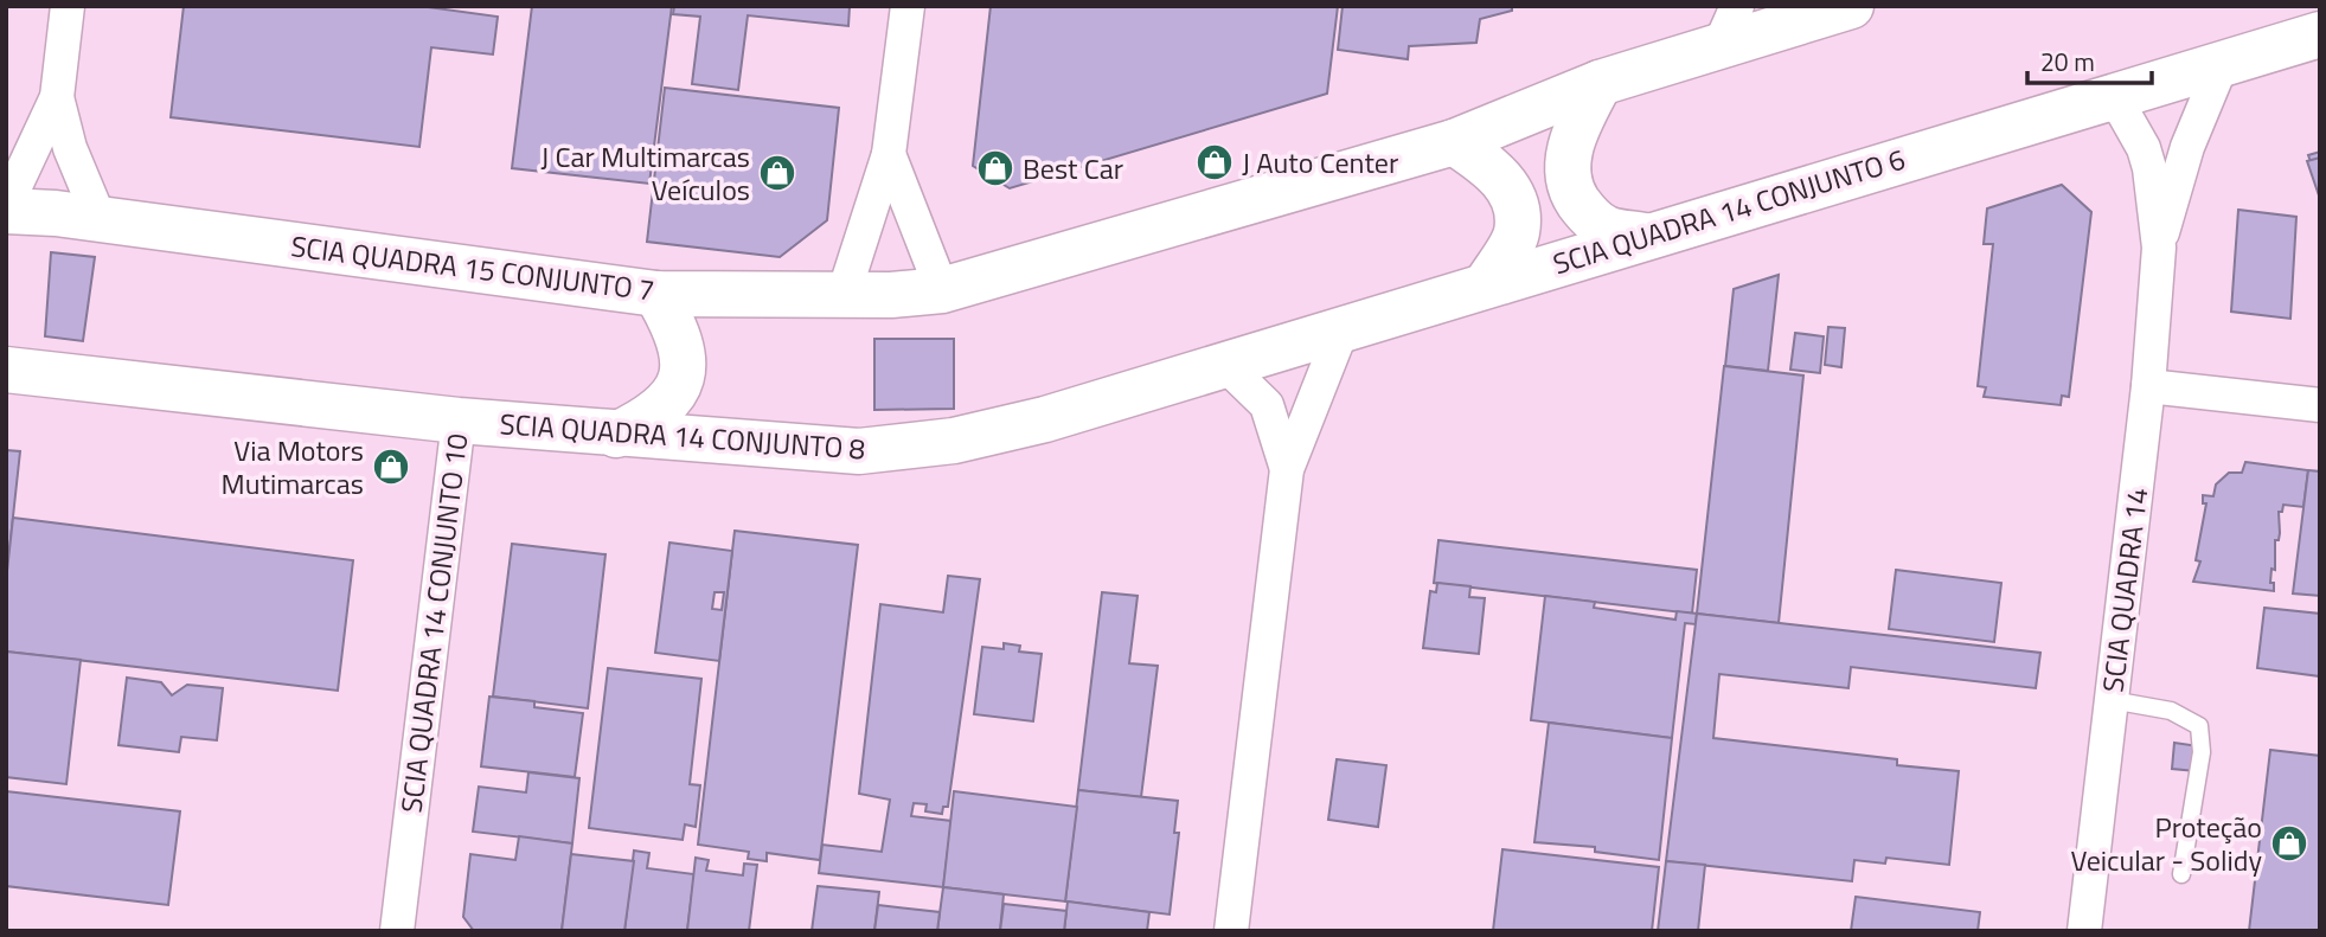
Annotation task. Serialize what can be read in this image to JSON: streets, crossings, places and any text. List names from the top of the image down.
{
  "streets": {
    "main road": [
      "SCIA QUADRA 14 CONJUNTO 6",
      "SCIA QUADRA 15 CONJUNTO 7",
      "SCIA QUADRA 14 CONJUNTO 8",
      "SCIA QUADRA 14 CONJUNTO 10"
    ],
    "street": ["SCIA QUADRA 14"]
  },
  "crossings": [
    ["SCIA QUADRA 14 CONJUNTO 6", "SCIA QUADRA 14 CONJUNTO 8"],
    ["SCIA QUADRA 14 CONJUNTO 6", "SCIA QUADRA 14"],
    ["SCIA QUADRA 14 CONJUNTO 8", "SCIA QUADRA 14 CONJUNTO 10"]
  ],
  "places": {
    "shop": [
      "J Auto Center",
      "Best Car",
      "J Car Multimarcas Veículos",
      "Via Motors Mutimarcas",
      "Proteção Veicular - Solidy"
    ]
  },
  "scale_bar": "20 m"
}
